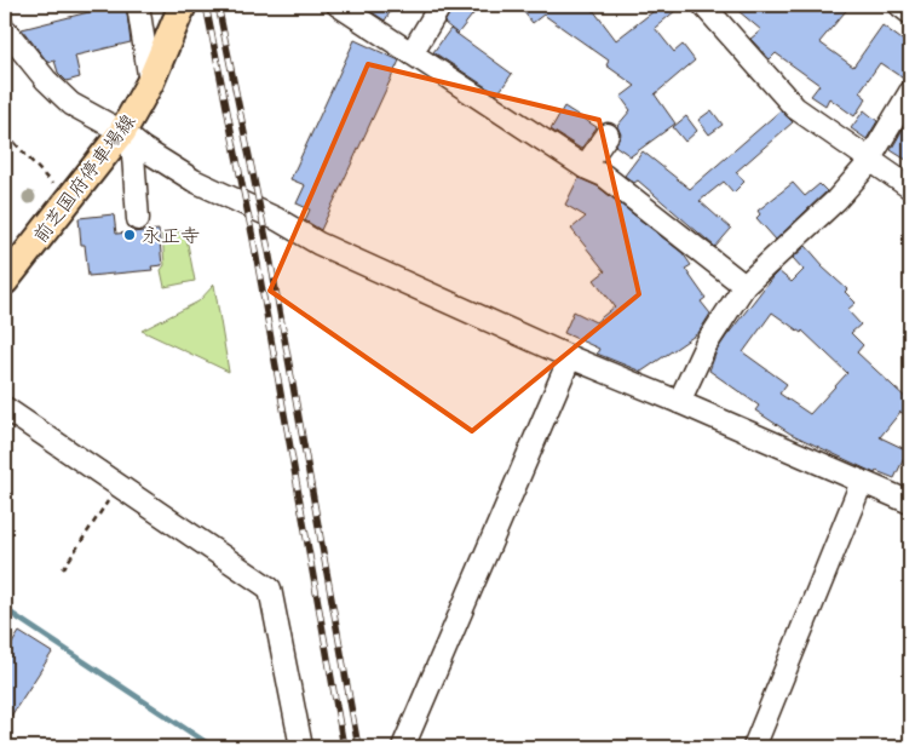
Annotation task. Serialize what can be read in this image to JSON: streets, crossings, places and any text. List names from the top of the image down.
{
  "streets": {
    "main road": ["前芝国府停車場線"]
  },
  "places": ["永正寺"]
}
